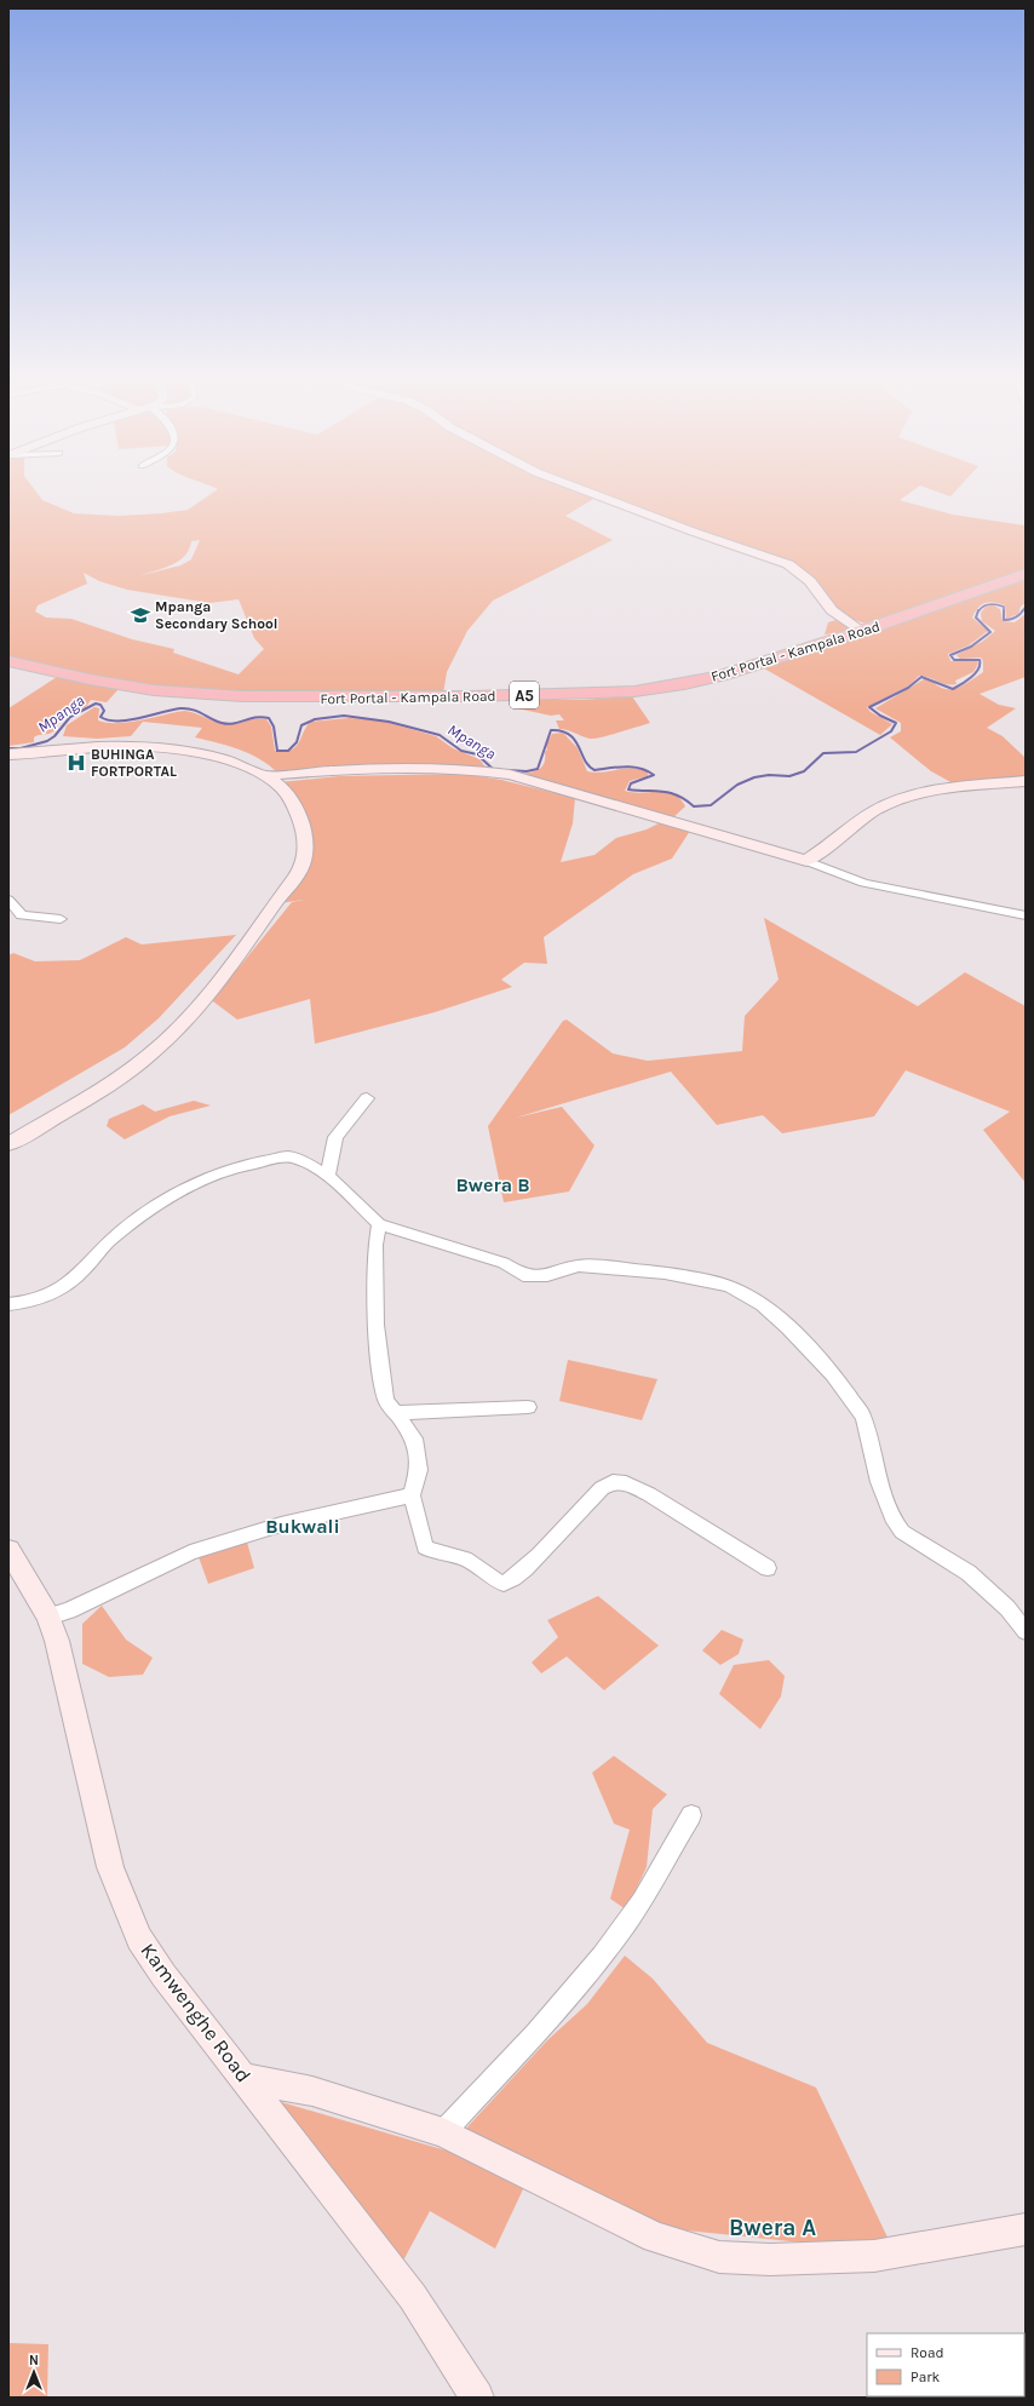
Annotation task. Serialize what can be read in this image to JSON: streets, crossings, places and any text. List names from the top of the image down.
{
  "streets": {
    "highway": ["Fort Portal - Kampala Road", "A5"],
    "main road": ["Kamwenghe Road"]
  },
  "districts": ["Bwera B", "Bukwali", "Bwera A"],
  "water": ["Mpanga"],
  "places": {
    "school or university": ["Mpanga Secondary School"],
    "hospital": ["BUHINGA FORTPORTAL"]
  },
  "legend": ["Road", "Park"],
  "north": "top"
}
